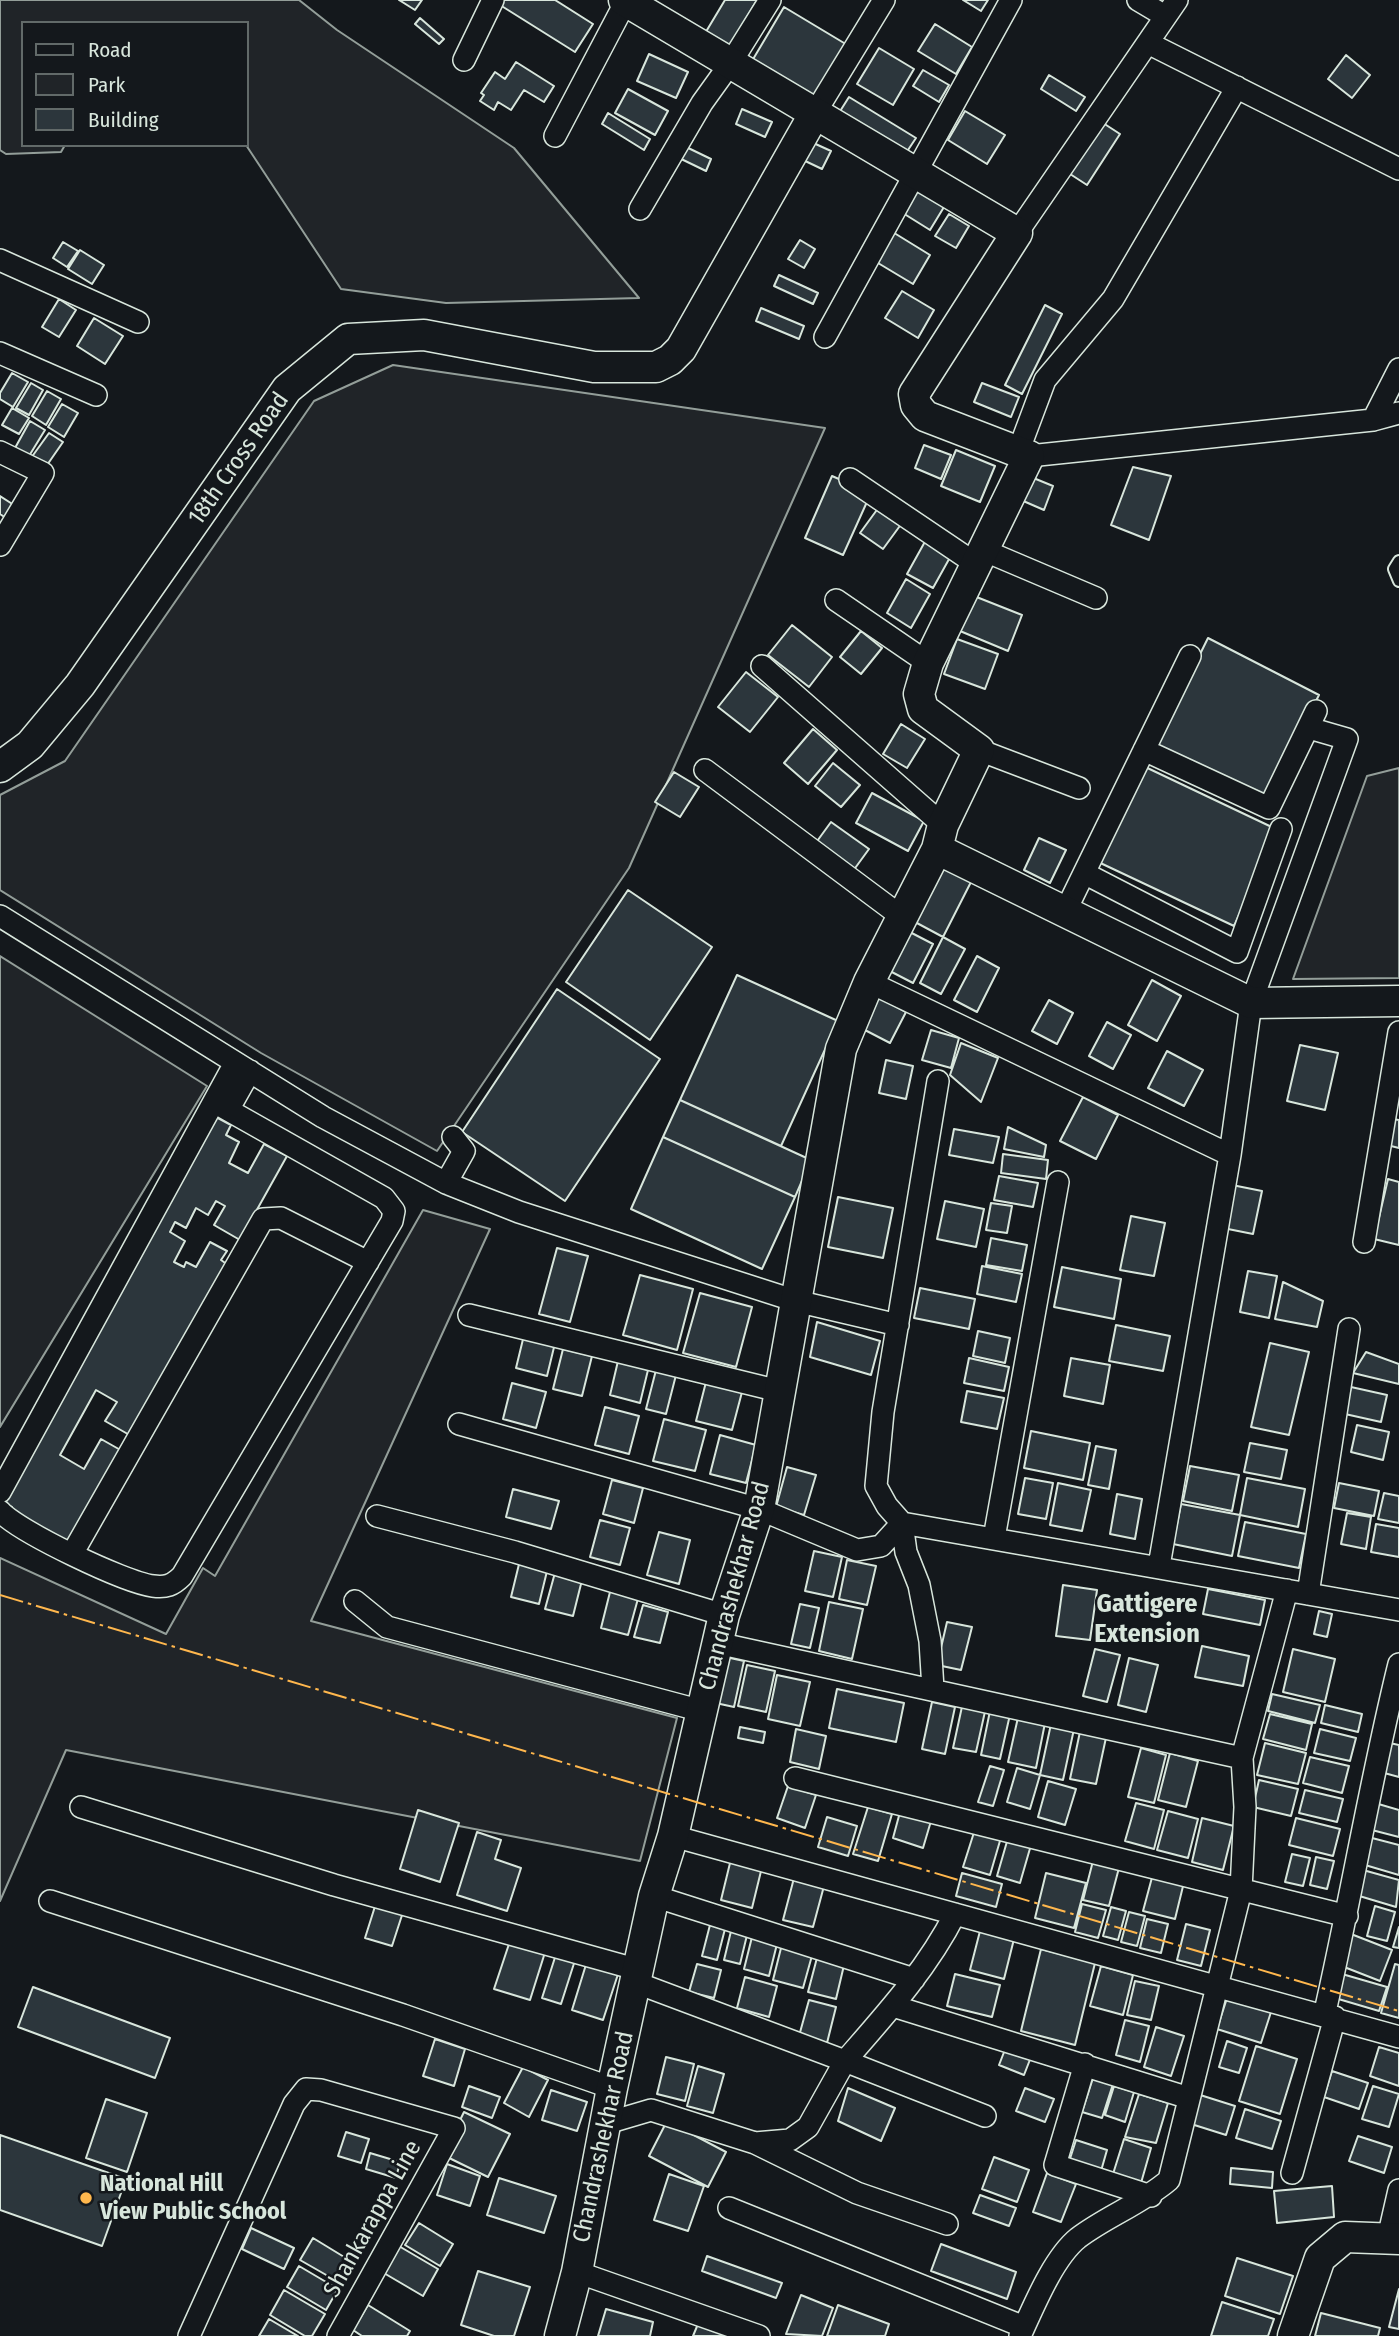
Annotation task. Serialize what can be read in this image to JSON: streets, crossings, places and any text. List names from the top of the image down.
{
  "streets": {
    "street": ["18th Cross Road", "Chandrashekhar Road", "Shankarappa Line"]
  },
  "districts": ["Gattigere Extension"],
  "places": ["National Hill View Public School"],
  "legend": ["Road", "Park", "Building"]
}
